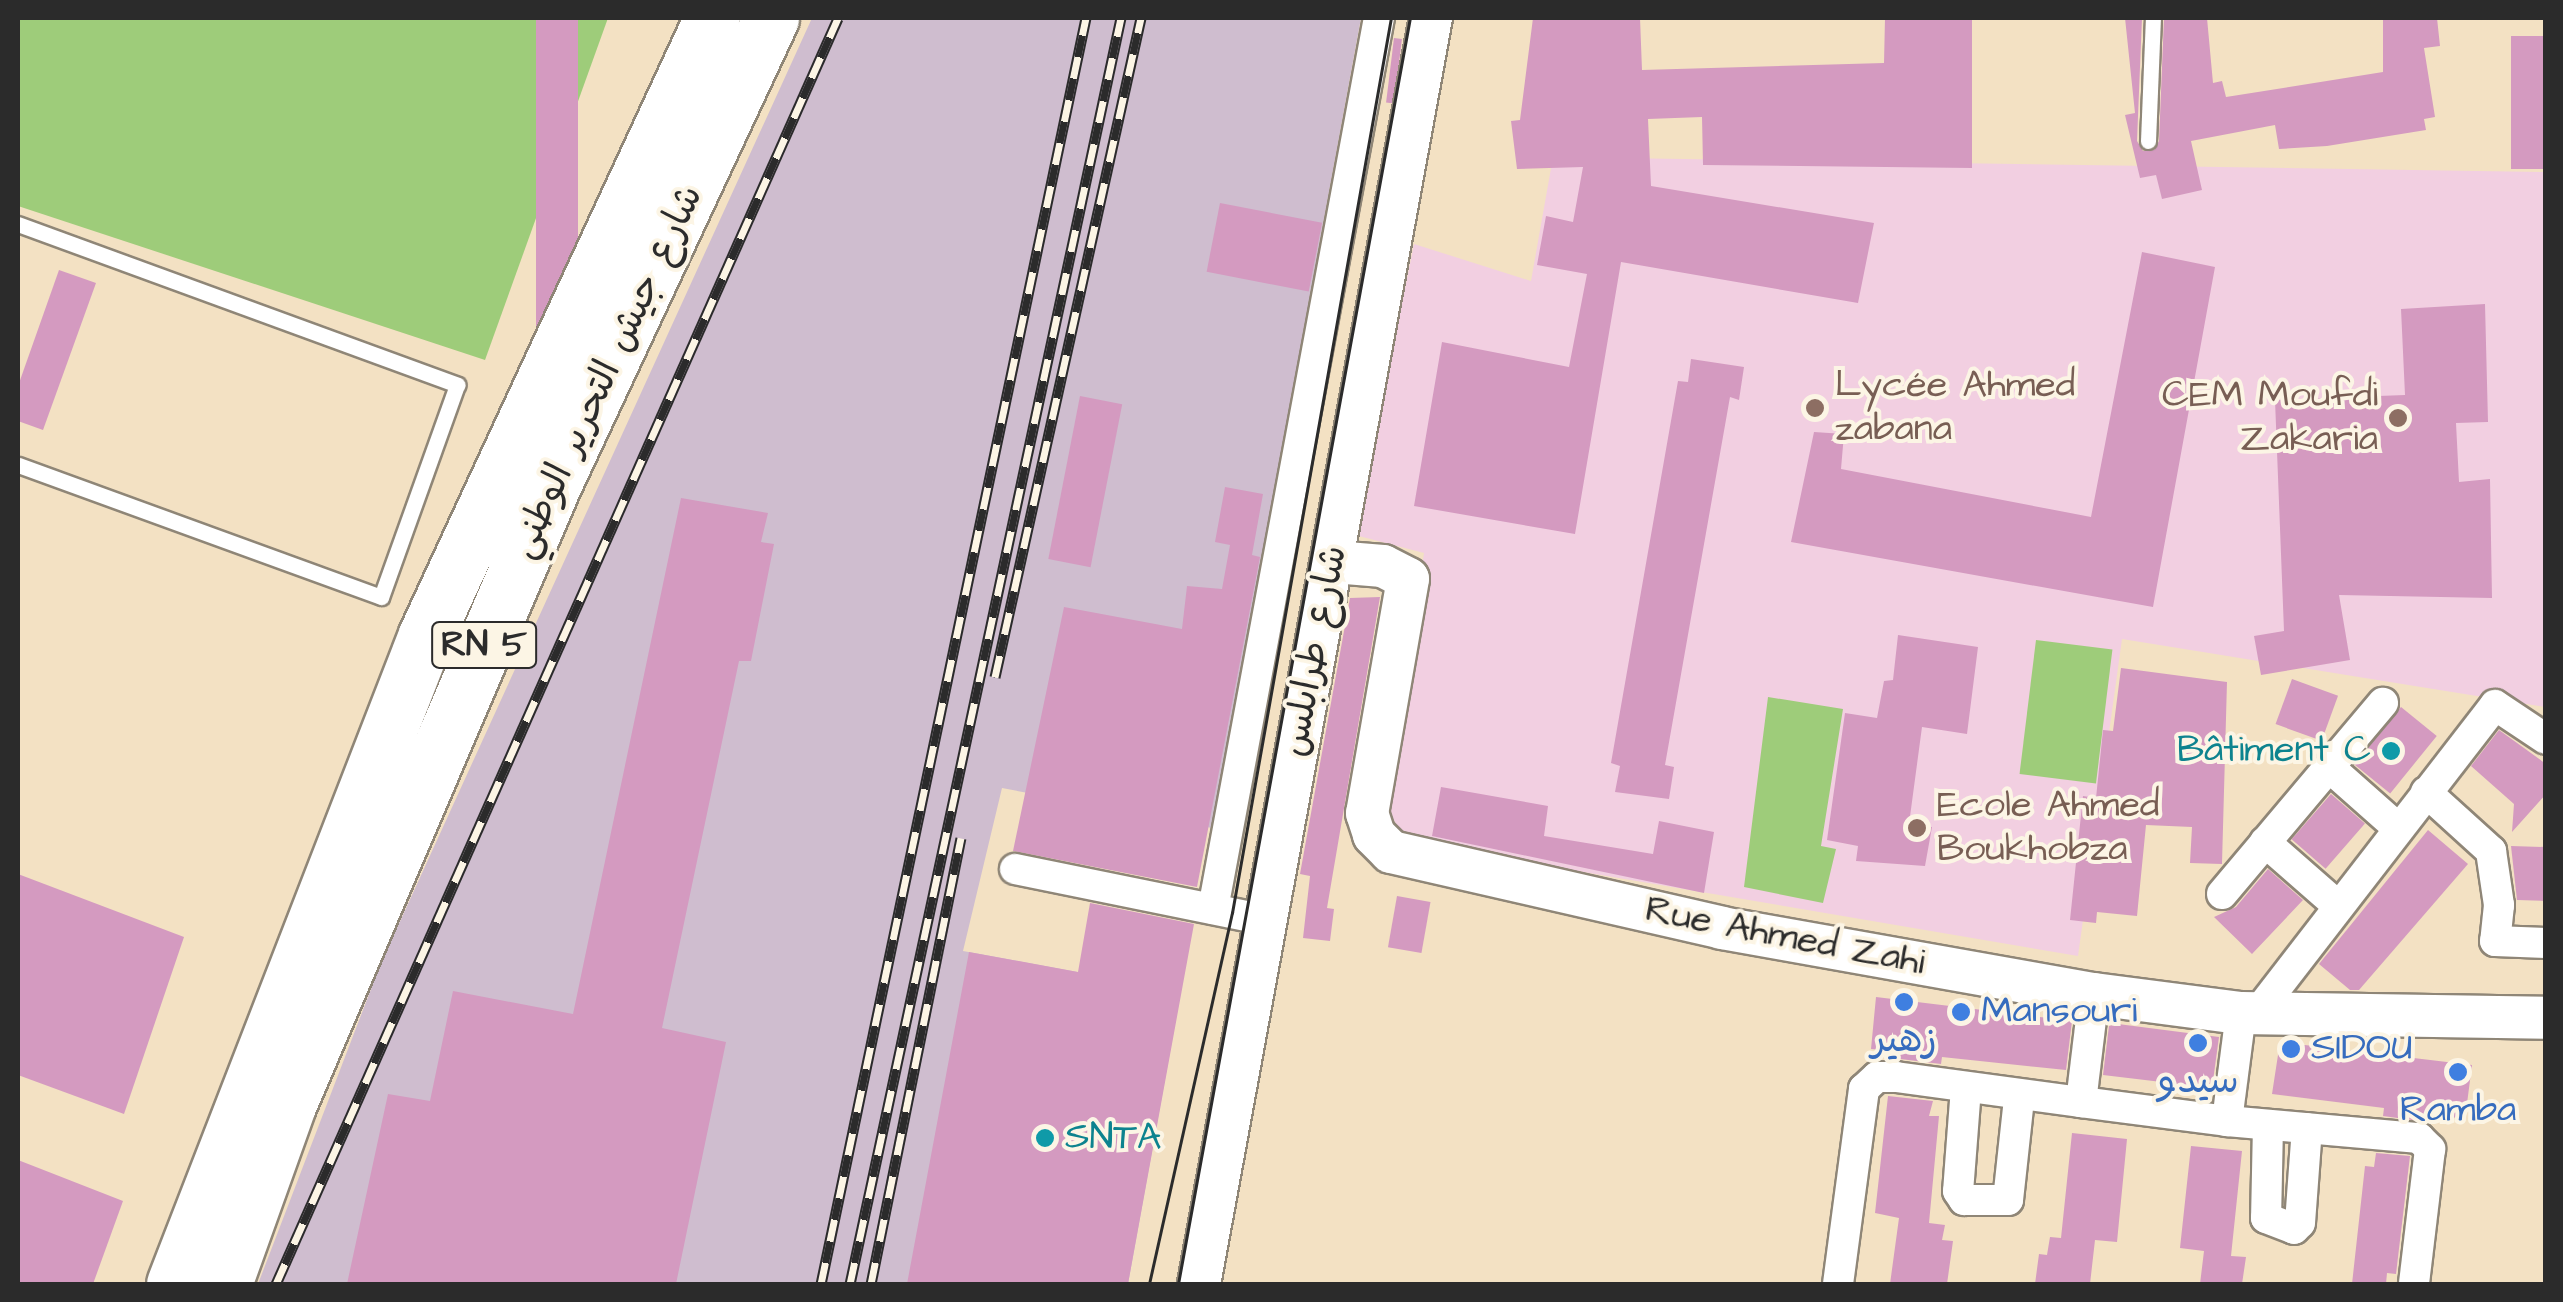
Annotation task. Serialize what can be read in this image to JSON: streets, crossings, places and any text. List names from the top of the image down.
{
  "streets": {
    "highway": ["شارع جيش التحرير الوطني", "RN 5"],
    "street": ["شارع طرابلس", "Rue Ahmed Zahi"]
  },
  "crossings": [
    ["شارع طرابلس", "Rue Ahmed Zahi"]
  ],
  "places": [
    "Lycée Ahmed zabana",
    "CEM Moufdi Zakaria",
    "Bâtiment C",
    "Ecole Ahmed Boukhobza",
    "زهير",
    "Mansouri",
    "سيدو",
    "SIDOU",
    "Ramba",
    "SNTA"
  ]
}
